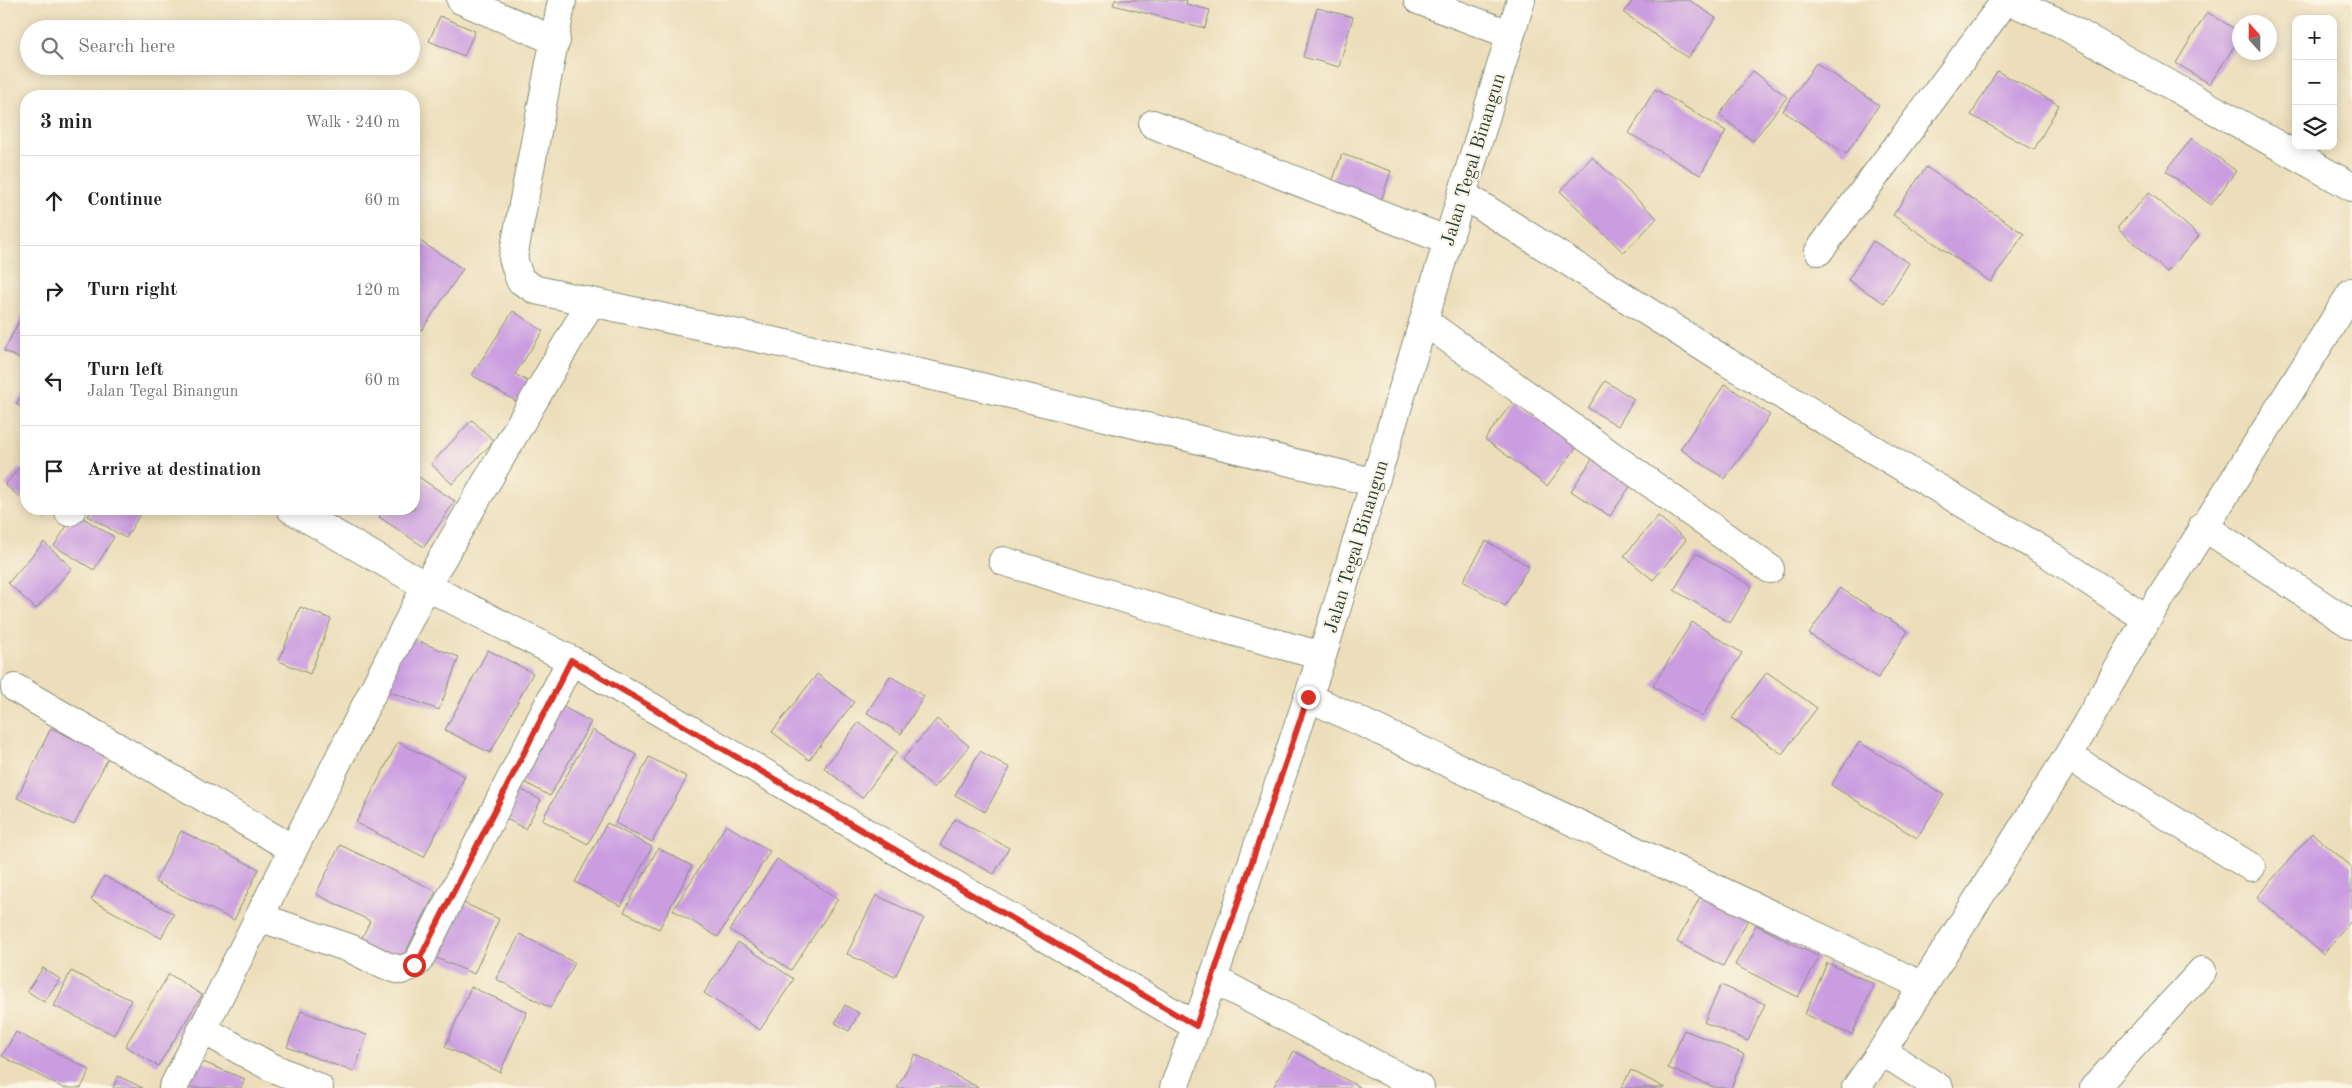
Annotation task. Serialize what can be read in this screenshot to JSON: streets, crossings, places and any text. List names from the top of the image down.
{
  "streets": {
    "street": ["Jalan Tegal Binangun"]
  },
  "north": "top",
  "page": {
    "map_buttons": ["+", "−"],
    "search": "Search here",
    "heading": ["3 min", "Walk · 240 m"],
    "list": [
      ["Continue", "60 m"],
      ["Turn right", "120 m"],
      ["Turn left", "Jalan Tegal Binangun", "60 m"],
      "Arrive at destination"
    ]
  }
}
